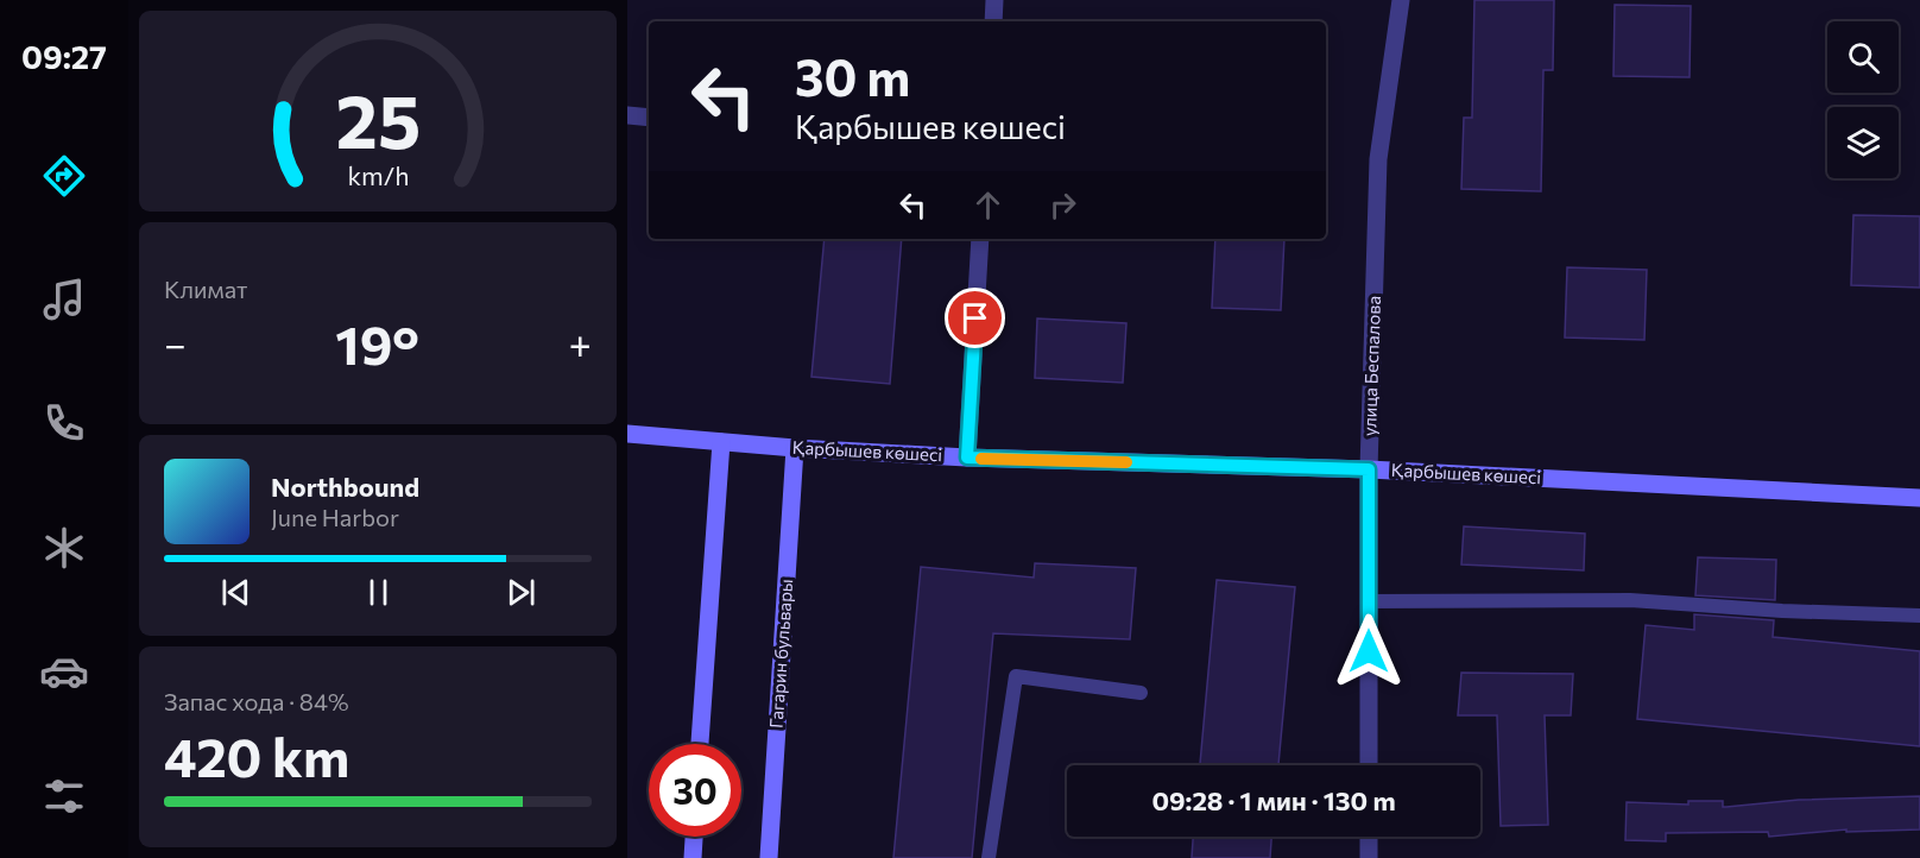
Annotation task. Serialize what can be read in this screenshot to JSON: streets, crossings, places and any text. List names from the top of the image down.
{
  "streets": {
    "main road": ["Қарбышев көшесі", "Гагарин бульвары"],
    "street": ["улица Беспалова"]
  },
  "crossings": [
    ["улица Беспалова", "Қарбышев көшесі"],
    ["Қарбышев көшесі", "Гагарин бульвары"]
  ],
  "page": {
    "tabs": "09:27",
    "turn": ["30 m", "Қарбышев көшесі"],
    "tile": [
      "Климат",
      ["Запас хода · 84%", "420 km"]
    ],
    "heat": ["−", "19°", "+"],
    "song": ["Northbound", "June Harbor"],
    "limit": "30",
    "trip": "09:28 · 1 мин · 130 m",
    "gauge": ["25", "km/h"]
  }
}
